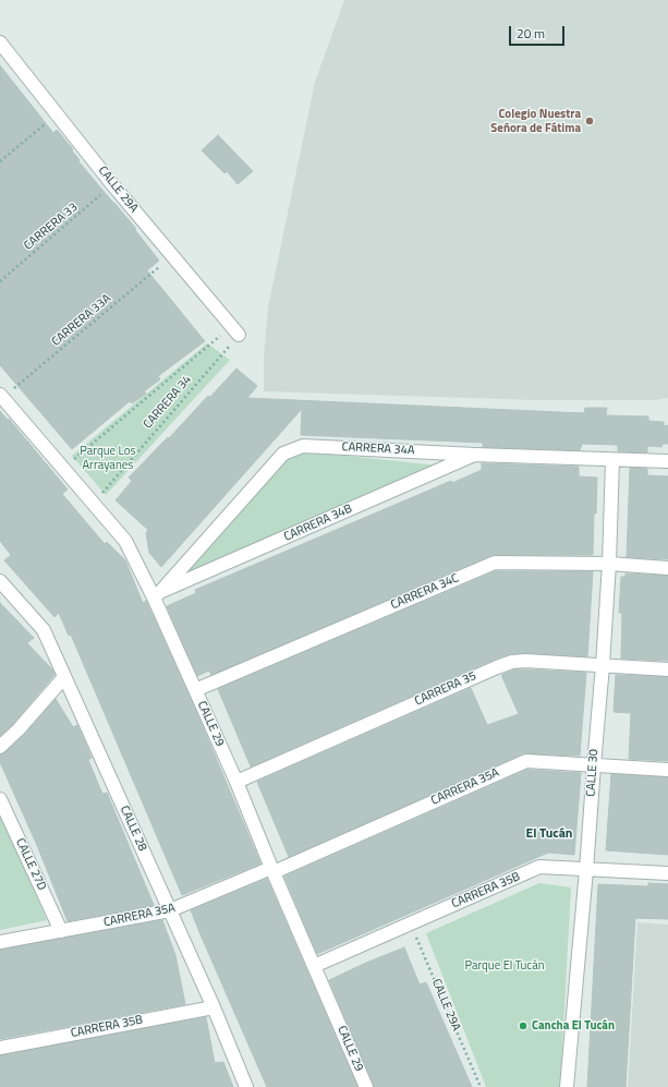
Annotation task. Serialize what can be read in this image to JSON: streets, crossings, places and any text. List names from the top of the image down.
{
  "streets": {
    "street": [
      "CALLE 29A",
      "CARRERA 34A",
      "CARRERA 34B",
      "CARRERA 34C",
      "CARRERA 35",
      "CALLE 29",
      "CALLE 30",
      "CARRERA 35A",
      "CALLE 28",
      "CALLE 27D",
      "CARRERA 35B"
    ],
    "path": ["CARRERA 33", "CARRERA 33A", "CARRERA 34"]
  },
  "crossings": [
    ["CALLE 29A", "CARRERA 33"],
    ["CALLE 29A", "CARRERA 33A"],
    ["CALLE 29A", "CARRERA 34"],
    ["CALLE 29A", "CARRERA 35B"],
    ["CARRERA 33A", "CALLE 29"],
    ["CARRERA 34", "CALLE 29"],
    ["CARRERA 34A", "CARRERA 34B"],
    ["CARRERA 34A", "CALLE 29"],
    ["CARRERA 34A", "CALLE 30"],
    ["CARRERA 34B", "CALLE 29"],
    ["CARRERA 34C", "CALLE 29"],
    ["CARRERA 34C", "CALLE 30"],
    ["CARRERA 35", "CALLE 29"],
    ["CARRERA 35", "CALLE 30"],
    ["CALLE 29", "CARRERA 35A"],
    ["CALLE 29", "CARRERA 35B"],
    ["CALLE 30", "CARRERA 35A"],
    ["CALLE 30", "CARRERA 35B"],
    ["CARRERA 35A", "CALLE 28"],
    ["CARRERA 35A", "CALLE 27D"],
    ["CALLE 28", "CARRERA 35B"]
  ],
  "districts": ["El Tucán"],
  "parks": ["Parque Los Arrayanes", "Parque El Tucán"],
  "places": ["Colegio Nuestra Señora de Fátima", "Cancha El Tucán"],
  "scale_bar": "20 m"
}
